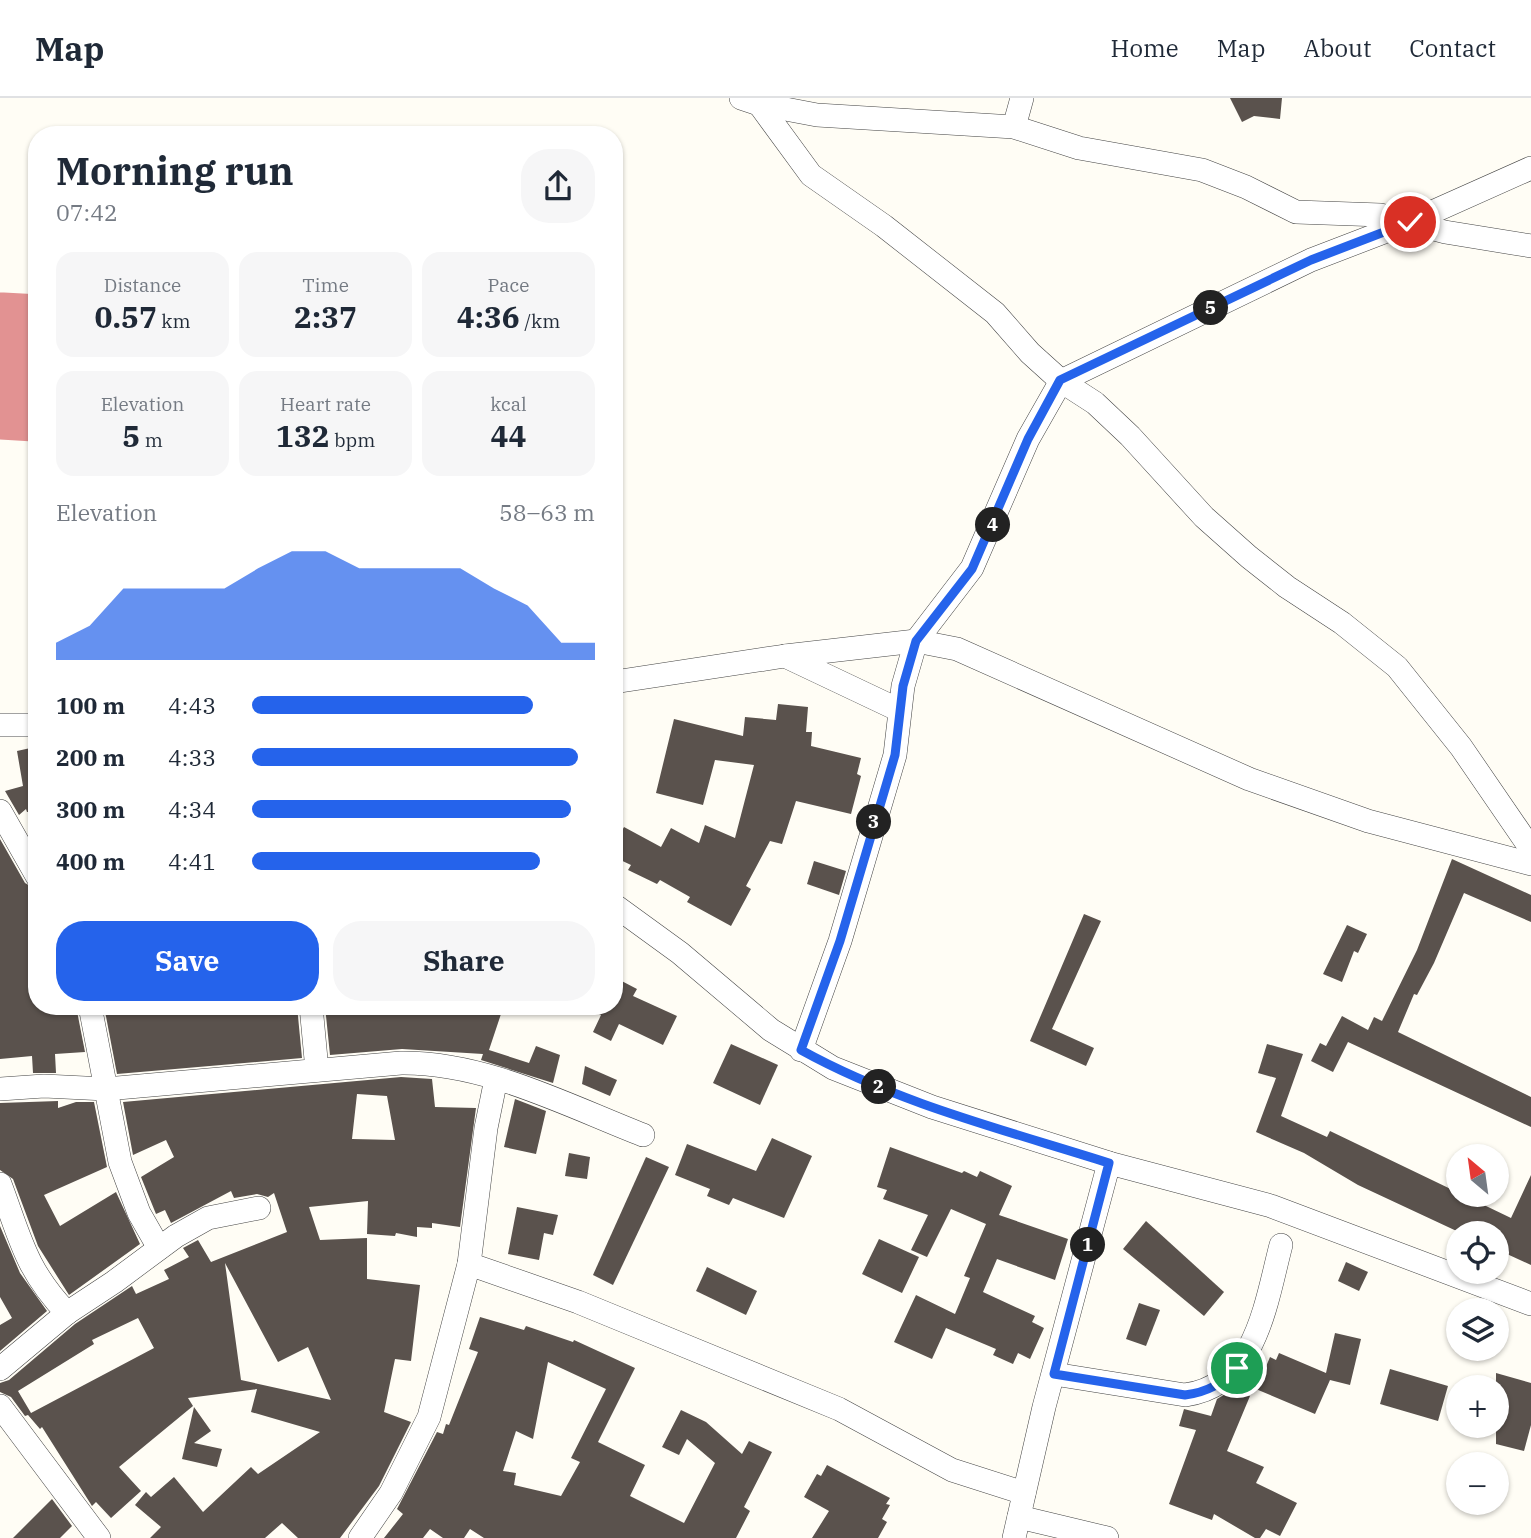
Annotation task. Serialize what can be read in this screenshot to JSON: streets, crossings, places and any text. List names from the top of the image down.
{
  "north": "top left",
  "page": {
    "header": "Map",
    "nav": [
      "Home",
      "Map",
      "About",
      "Contact"
    ],
    "heading": ["Morning run", "07:42"],
    "stats": [
      ["Distance", "0.57 km"],
      ["Time", "2:37"],
      ["Pace", "4:36 /km"],
      ["Elevation", "5 m"],
      ["Heart rate", "132 bpm"],
      ["kcal", "44"]
    ],
    "pins": [
      "5",
      "4",
      "3",
      "2",
      "1"
    ],
    "chart": ["Elevation", "58–63 m"],
    "list": [
      {
        "name": "100 m",
        "note": "4:43"
      },
      {
        "name": "200 m",
        "note": "4:33"
      },
      {
        "name": "300 m",
        "note": "4:34"
      },
      {
        "name": "400 m",
        "note": "4:41"
      }
    ],
    "buttons": ["Save", "Share"],
    "map_buttons": ["+", "−"]
  }
}
